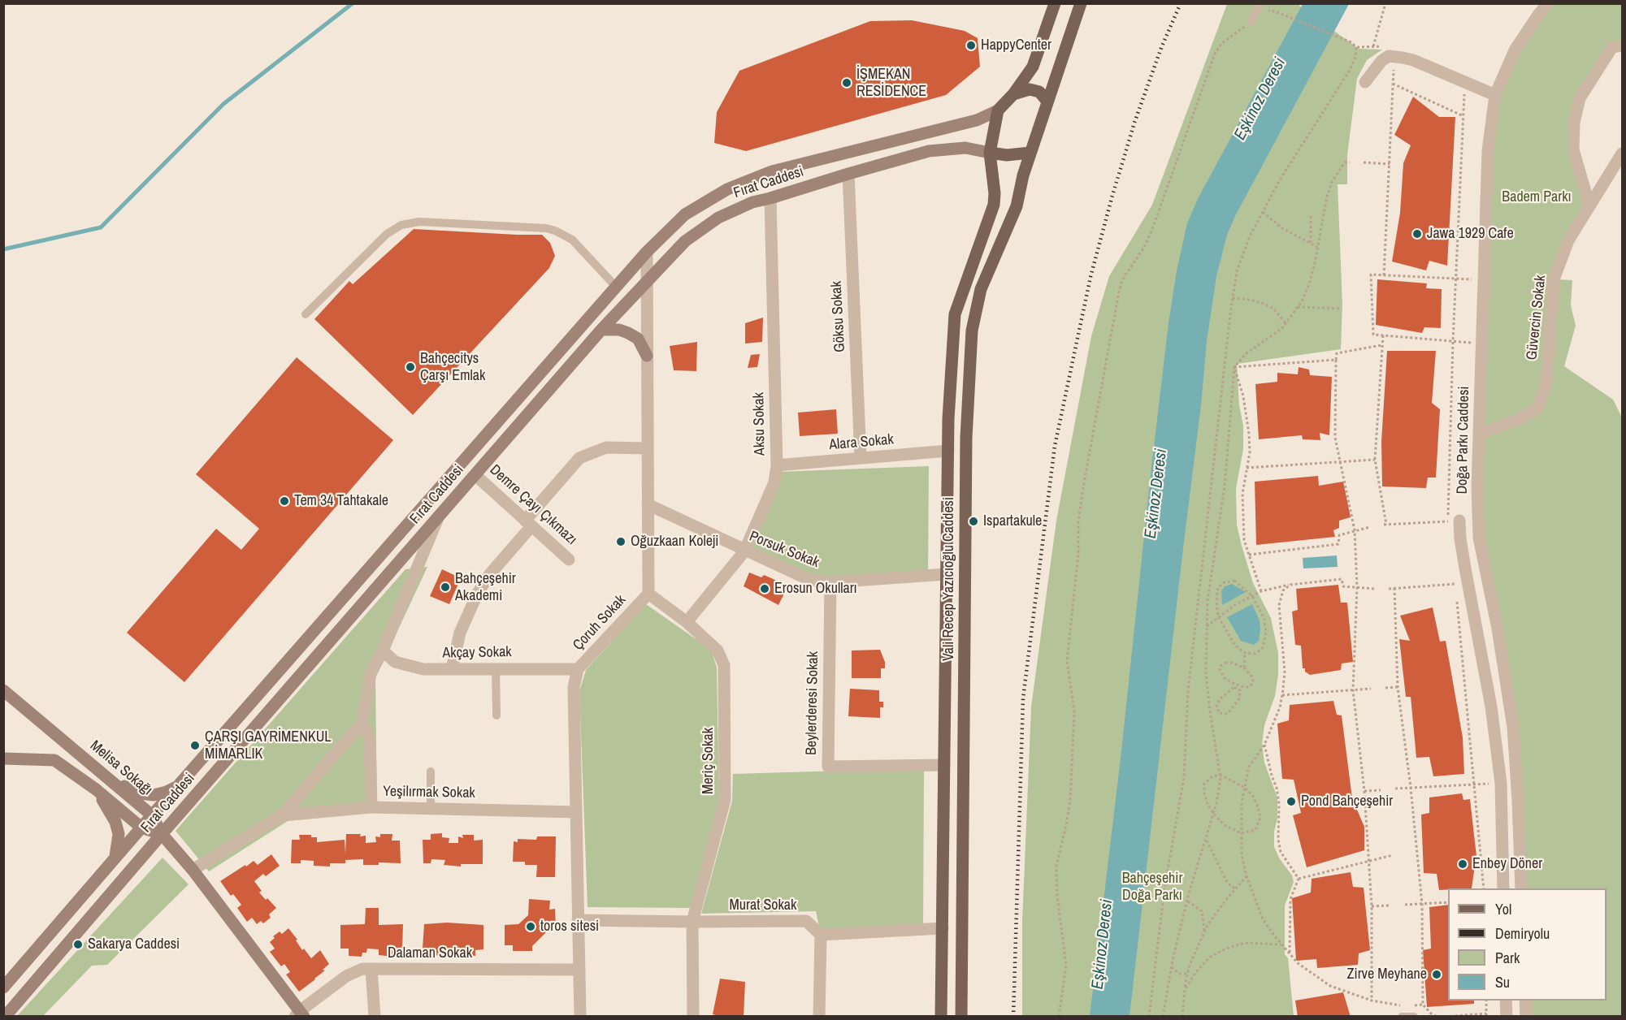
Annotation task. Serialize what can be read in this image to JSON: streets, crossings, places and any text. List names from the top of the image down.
{
  "streets": {
    "main road": ["Fırat Caddesi", "Vali Recep Yazıcıoğlu Caddesi", "Melisa Sokağı"],
    "street": [
      "Göksu Sokak",
      "Güvercin Sokak",
      "Aksu Sokak",
      "Doğa Parkı Caddesi",
      "Alara Sokak",
      "Demre Çayı Çıkmazı",
      "Porsuk Sokak",
      "Çoruh Sokak",
      "Akçay Sokak",
      "Beylerderesi Sokak",
      "Meriç Sokak",
      "Yeşilırmak Sokak",
      "Murat Sokak",
      "Dalaman Sokak"
    ]
  },
  "crossings": [
    ["Fırat Caddesi", "Göksu Sokak"],
    ["Fırat Caddesi", "Aksu Sokak"],
    ["Fırat Caddesi", "Demre Çayı Çıkmazı"],
    ["Fırat Caddesi", "Vali Recep Yazıcıoğlu Caddesi"],
    ["Fırat Caddesi", "Çoruh Sokak"],
    ["Fırat Caddesi", "Melisa Sokağı"],
    ["Göksu Sokak", "Alara Sokak"],
    ["Güvercin Sokak", "Doğa Parkı Caddesi"],
    ["Aksu Sokak", "Alara Sokak"],
    ["Aksu Sokak", "Porsuk Sokak"],
    ["Aksu Sokak", "Meriç Sokak"],
    ["Alara Sokak", "Vali Recep Yazıcıoğlu Caddesi"],
    ["Porsuk Sokak", "Vali Recep Yazıcıoğlu Caddesi"],
    ["Porsuk Sokak", "Çoruh Sokak"],
    ["Porsuk Sokak", "Beylerderesi Sokak"],
    ["Vali Recep Yazıcıoğlu Caddesi", "Beylerderesi Sokak"],
    ["Çoruh Sokak", "Akçay Sokak"],
    ["Çoruh Sokak", "Meriç Sokak"],
    ["Çoruh Sokak", "Yeşilırmak Sokak"],
    ["Çoruh Sokak", "Murat Sokak"],
    ["Çoruh Sokak", "Dalaman Sokak"],
    ["Meriç Sokak", "Murat Sokak"]
  ],
  "water": ["Eşkinoz Deresi"],
  "parks": ["Badem Parkı", "Bahçeşehir Doğa Parkı"],
  "places": [
    "HappyCenter",
    "İŞMEKAN RESİDENCE",
    "Jawa 1929 Cafe",
    "Bahçecitys Çarşı Emlak",
    "Tem 34 Tahtakale",
    "Ispartakule",
    "Oğuzkaan Koleji",
    "Bahçeşehir Akademi",
    "Erosun Okulları",
    "ÇARŞI GAYRİMENKUL MİMARLIK",
    "Pond Bahçeşehir",
    "Enbey Döner",
    "toros sitesi",
    "Sakarya Caddesi",
    "Zirve Meyhane"
  ],
  "legend": [
    "Yol",
    "Demiryolu",
    "Park",
    "Su"
  ]
}
